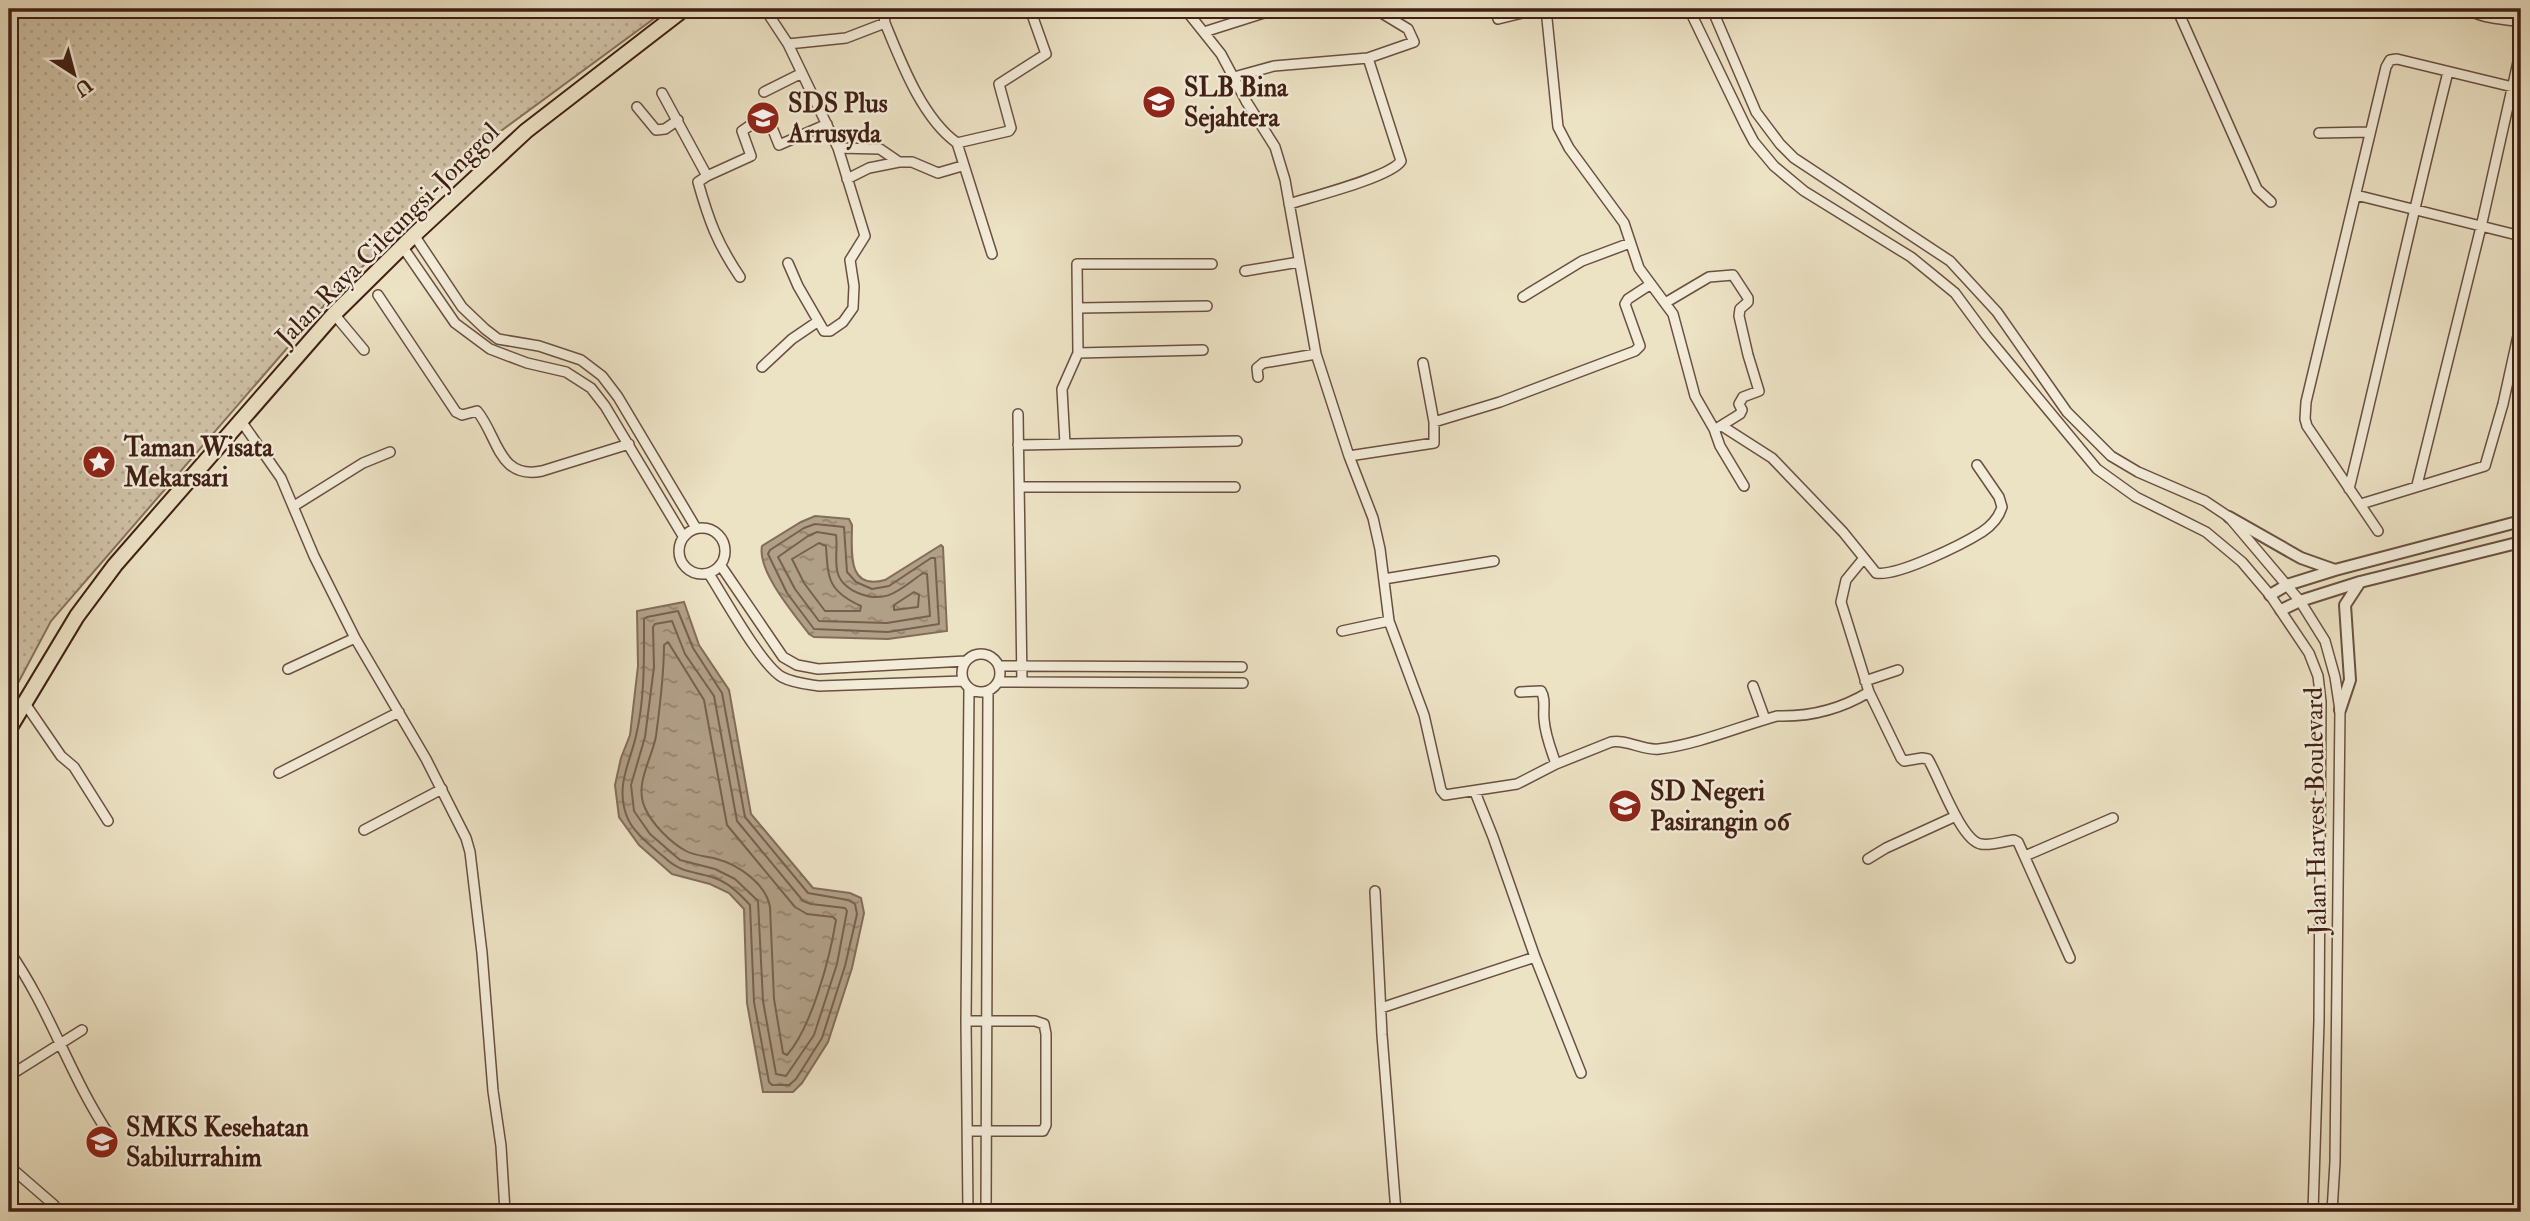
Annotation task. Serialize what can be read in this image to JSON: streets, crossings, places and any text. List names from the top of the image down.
{
  "streets": {
    "main road": ["Jalan Raya Cileungsi-Jonggol"],
    "street": ["Jalan Harvest Boulevard"]
  },
  "places": {
    "school or university": [
      "SLB Bina Sejahtera",
      "SDS Plus Arrusyda",
      "SD Negeri Pasirangin 06",
      "SMKS Kesehatan Sabilurrahim"
    ],
    "place": ["Taman Wisata Mekarsari"]
  },
  "north": "bottom right"
}
